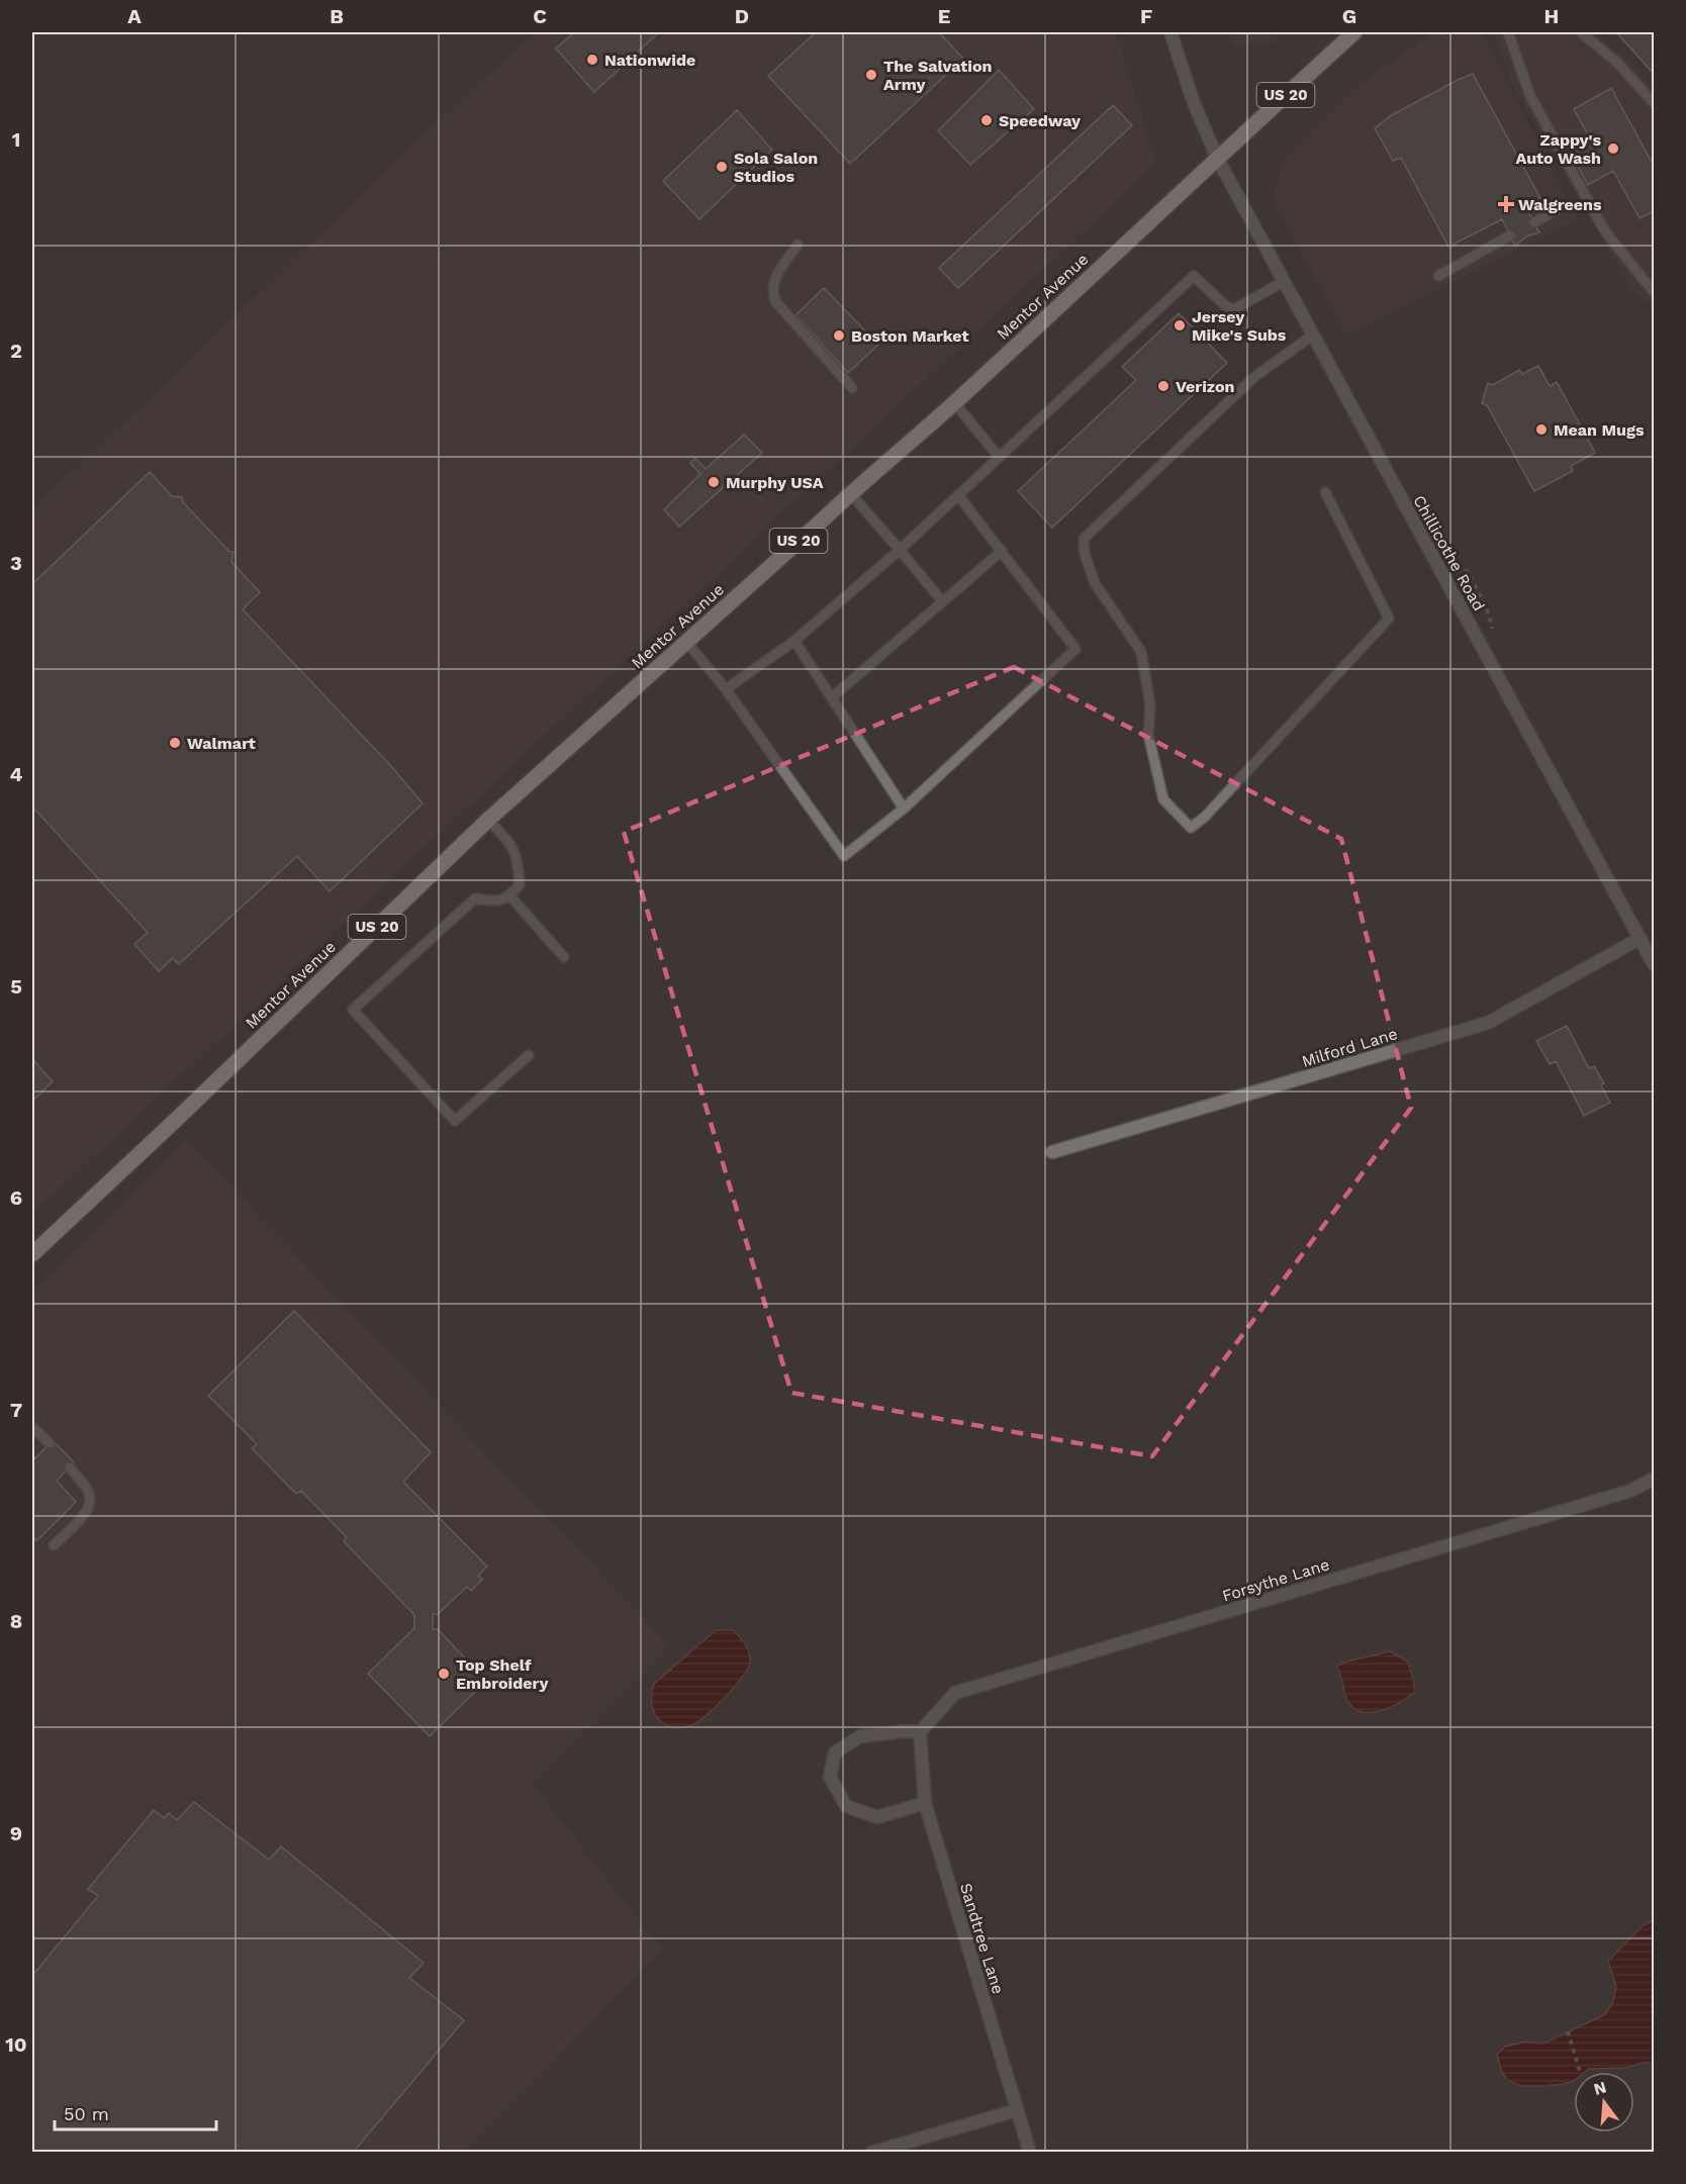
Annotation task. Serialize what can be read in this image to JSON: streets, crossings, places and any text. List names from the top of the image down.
{
  "streets": {
    "main road": ["US 20", "Mentor Avenue"],
    "street": [
      "Chillicothe Road",
      "Milford Lane",
      "Forsythe Lane",
      "Sandtree Lane"
    ]
  },
  "crossings": [
    ["Mentor Avenue", "Chillicothe Road"],
    ["Chillicothe Road", "Milford Lane"],
    ["Forsythe Lane", "Sandtree Lane"]
  ],
  "places": {
    "other": [
      "Nationwide",
      "The Salvation Army",
      "Speedway",
      "Zappy's Auto Wash",
      "Sola Salon Studios",
      "Jersey Mike's Subs",
      "Boston Market",
      "Verizon",
      "Mean Mugs",
      "Murphy USA",
      "Walmart",
      "Top Shelf Embroidery"
    ],
    "health": ["Walgreens"]
  },
  "scale_bar": "50 m",
  "north": "top",
  "grid": {
    "columns": [
      "A",
      "B",
      "C",
      "D",
      "E",
      "F",
      "G",
      "H"
    ],
    "rows": [
      "1",
      "2",
      "3",
      "4",
      "5",
      "6",
      "7",
      "8",
      "9",
      "10"
    ]
  }
}
